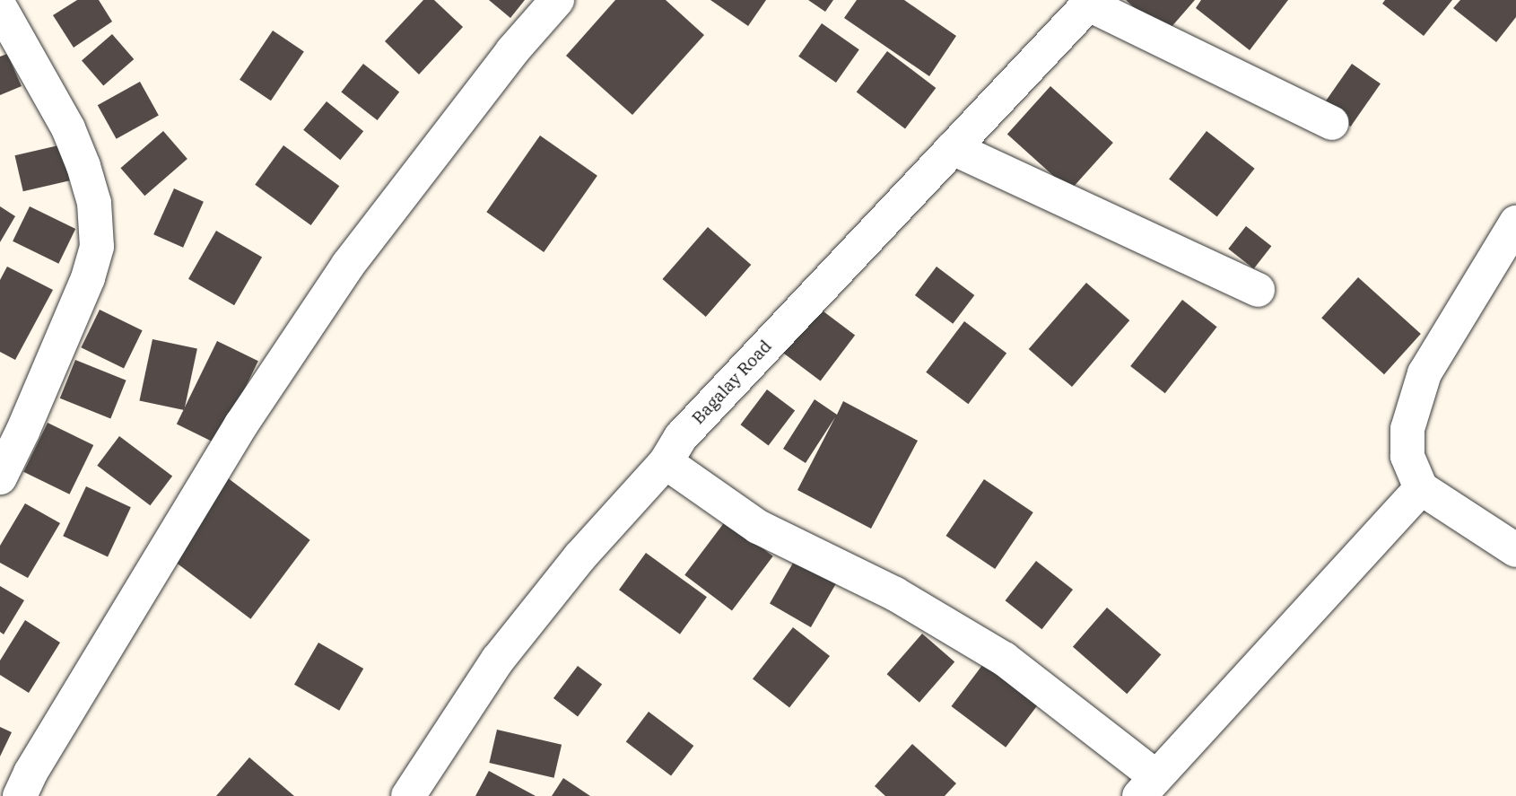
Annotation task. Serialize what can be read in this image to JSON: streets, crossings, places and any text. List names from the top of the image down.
{
  "streets": {
    "street": ["Bagalay Road"]
  }
}
